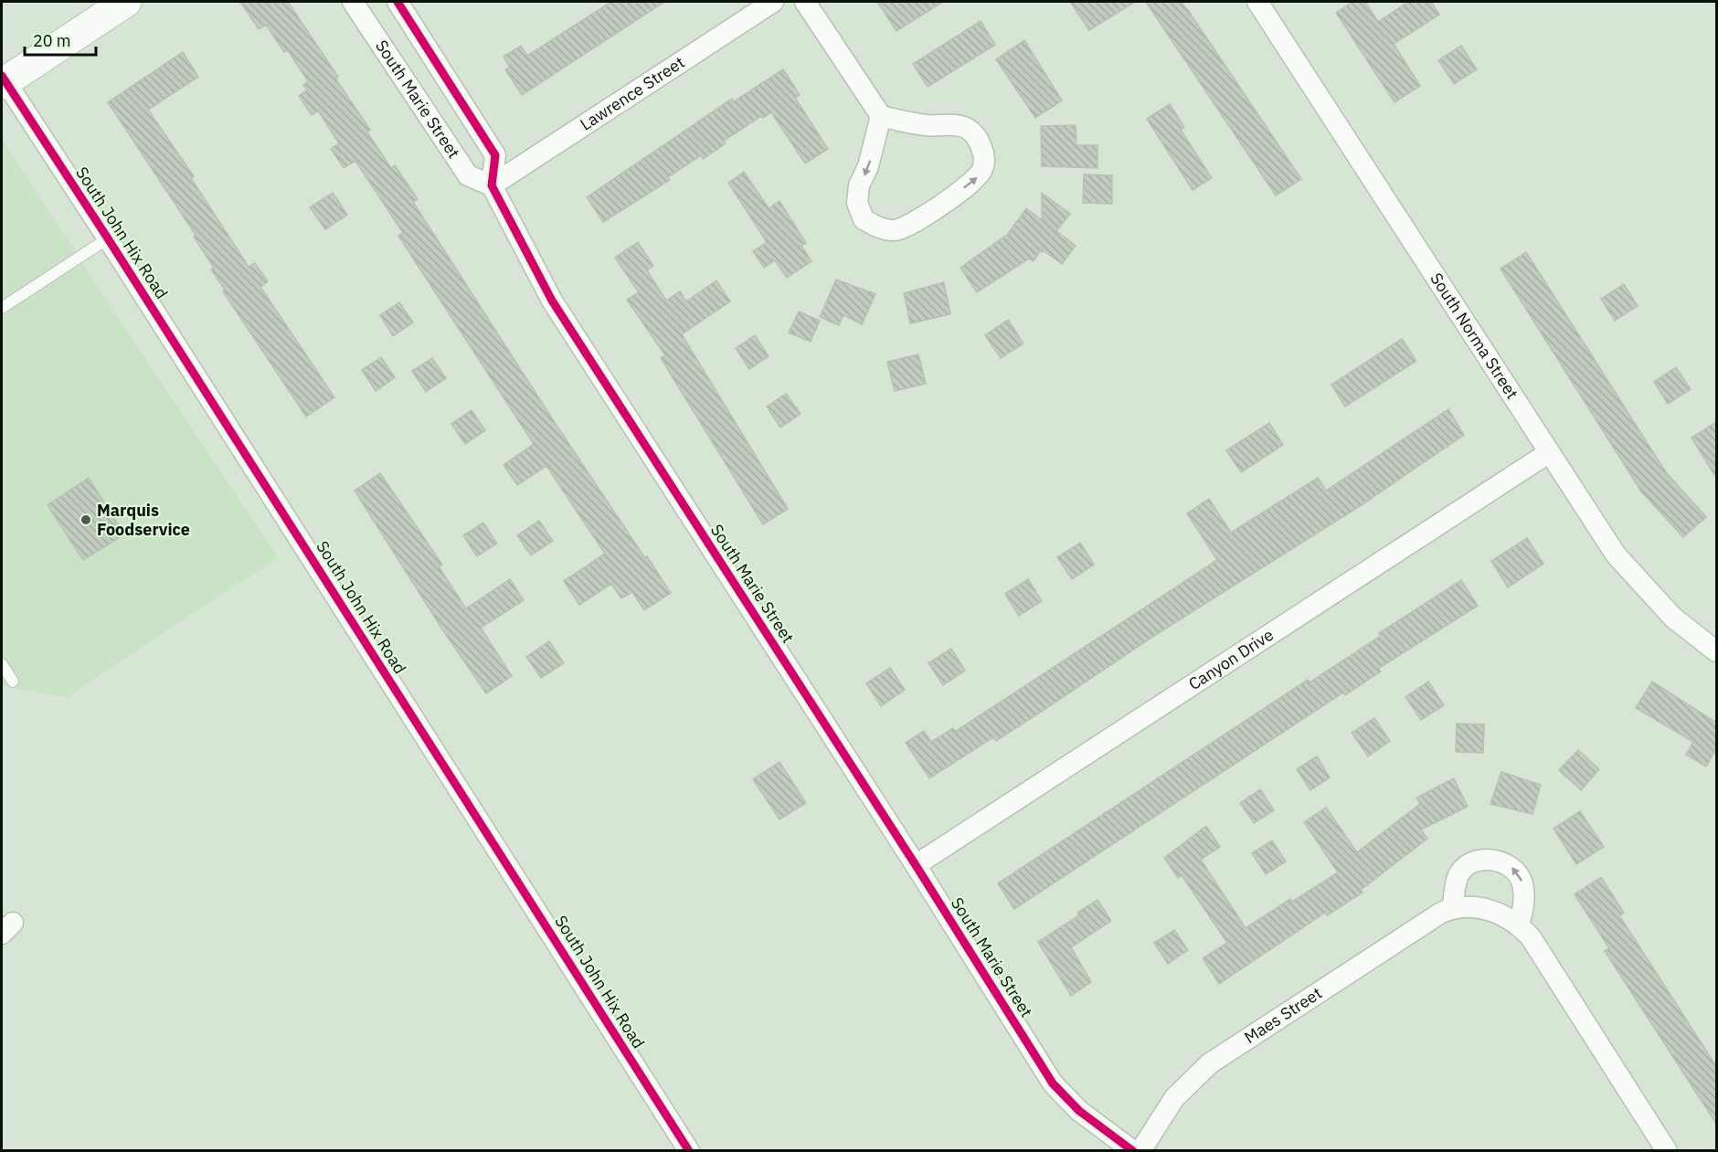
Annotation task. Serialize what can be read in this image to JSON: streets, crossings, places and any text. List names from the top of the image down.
{
  "streets": {
    "street": [
      "Lawrence Street",
      "South Marie Street",
      "South John Hix Road",
      "South Norma Street",
      "Canyon Drive",
      "Maes Street"
    ]
  },
  "crossings": [
    ["Lawrence Street", "South Marie Street"],
    ["South Marie Street", "Canyon Drive"],
    ["South Norma Street", "Canyon Drive"]
  ],
  "places": ["Marquis Foodservice"],
  "scale_bar": "20 m"
}
